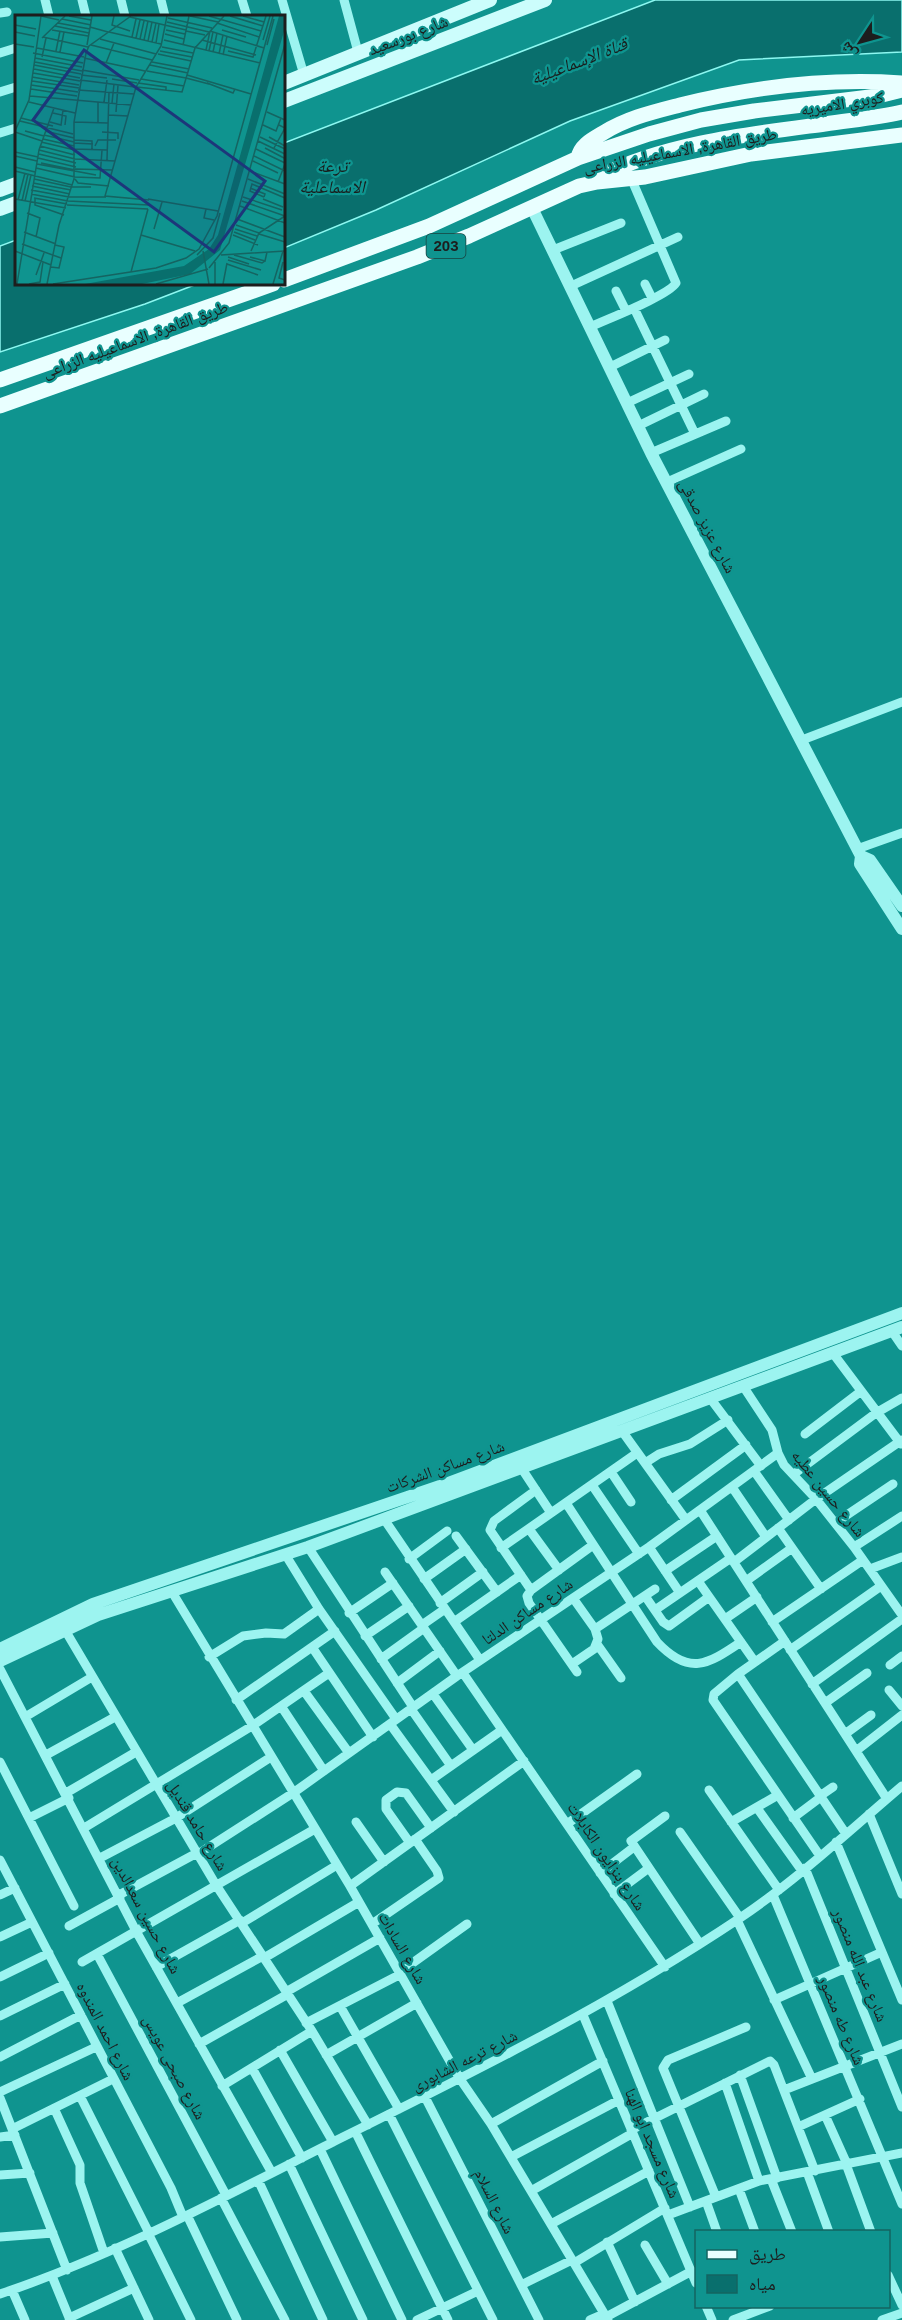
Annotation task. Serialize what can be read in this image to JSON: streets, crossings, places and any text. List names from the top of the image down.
{
  "streets": {
    "main road": [
      "شارع بورسعيد",
      "كوبري الاميريه",
      "طريق القاهرة, الاسماعيليه الزراعى",
      "203"
    ],
    "street": [
      "شارع عزيز صدقى",
      "شارع مساكن الشركات",
      "شارع حسين عطيه",
      "شارع مساكن الدلتا",
      "شارع حامد قنديل",
      "شارع بنزايون الكابلات",
      "شارع حسين سعدالدين",
      "شارع السادات",
      "شارع عبد الله منصور",
      "شارع طه منصور",
      "شارع احمد المندوه",
      "شارع ترعه الشابورى",
      "شارع صبحى عويس",
      "شارع مسجد ابو الهنا",
      "شارع السلام"
    ]
  },
  "crossings": [
    ["كوبري الاميريه", "طريق القاهرة, الاسماعيليه الزراعى"],
    ["طريق القاهرة, الاسماعيليه الزراعى", "شارع عزيز صدقى"],
    ["شارع مساكن الشركات", "شارع حسين عطيه"],
    ["شارع مساكن الشركات", "شارع حامد قنديل"],
    ["شارع مساكن الشركات", "شارع السادات"],
    ["شارع حسين عطيه", "شارع مساكن الدلتا"],
    ["شارع مساكن الدلتا", "شارع حامد قنديل"],
    ["شارع مساكن الدلتا", "شارع بنزايون الكابلات"],
    ["شارع مساكن الدلتا", "شارع حسين سعدالدين"],
    ["شارع مساكن الدلتا", "شارع السادات"],
    ["شارع حامد قنديل", "شارع ترعه الشابورى"],
    ["شارع بنزايون الكابلات", "شارع ترعه الشابورى"],
    ["شارع حسين سعدالدين", "شارع ترعه الشابورى"],
    ["شارع السادات", "شارع ترعه الشابورى"],
    ["شارع عبد الله منصور", "شارع ترعه الشابورى"],
    ["شارع طه منصور", "شارع ترعه الشابورى"],
    ["شارع احمد المندوه", "شارع ترعه الشابورى"],
    ["شارع ترعه الشابورى", "شارع صبحى عويس"],
    ["شارع ترعه الشابورى", "شارع مسجد ابو الهنا"],
    ["شارع ترعه الشابورى", "شارع السلام"]
  ],
  "water": ["قناة الإسماعيلية", "ترعة الاسماعلية"],
  "legend": ["طريق", "مياه"],
  "north": "bottom left"
}
